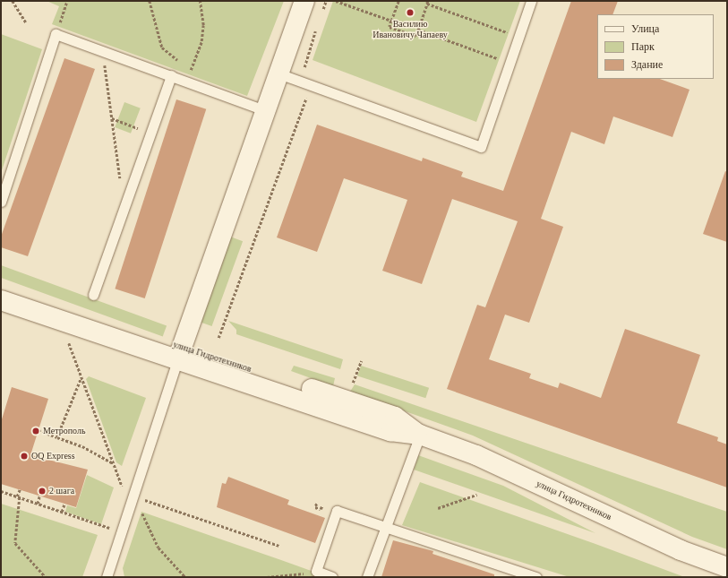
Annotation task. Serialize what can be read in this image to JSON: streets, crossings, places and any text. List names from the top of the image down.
{
  "streets": {
    "street": ["улица Гидротехников"]
  },
  "places": [
    "Василию Ивановичу Чапаеву",
    "Метрополь",
    "OQ Express",
    "2 шага"
  ],
  "legend": ["Улица", "Парк", "Здание"]
}
